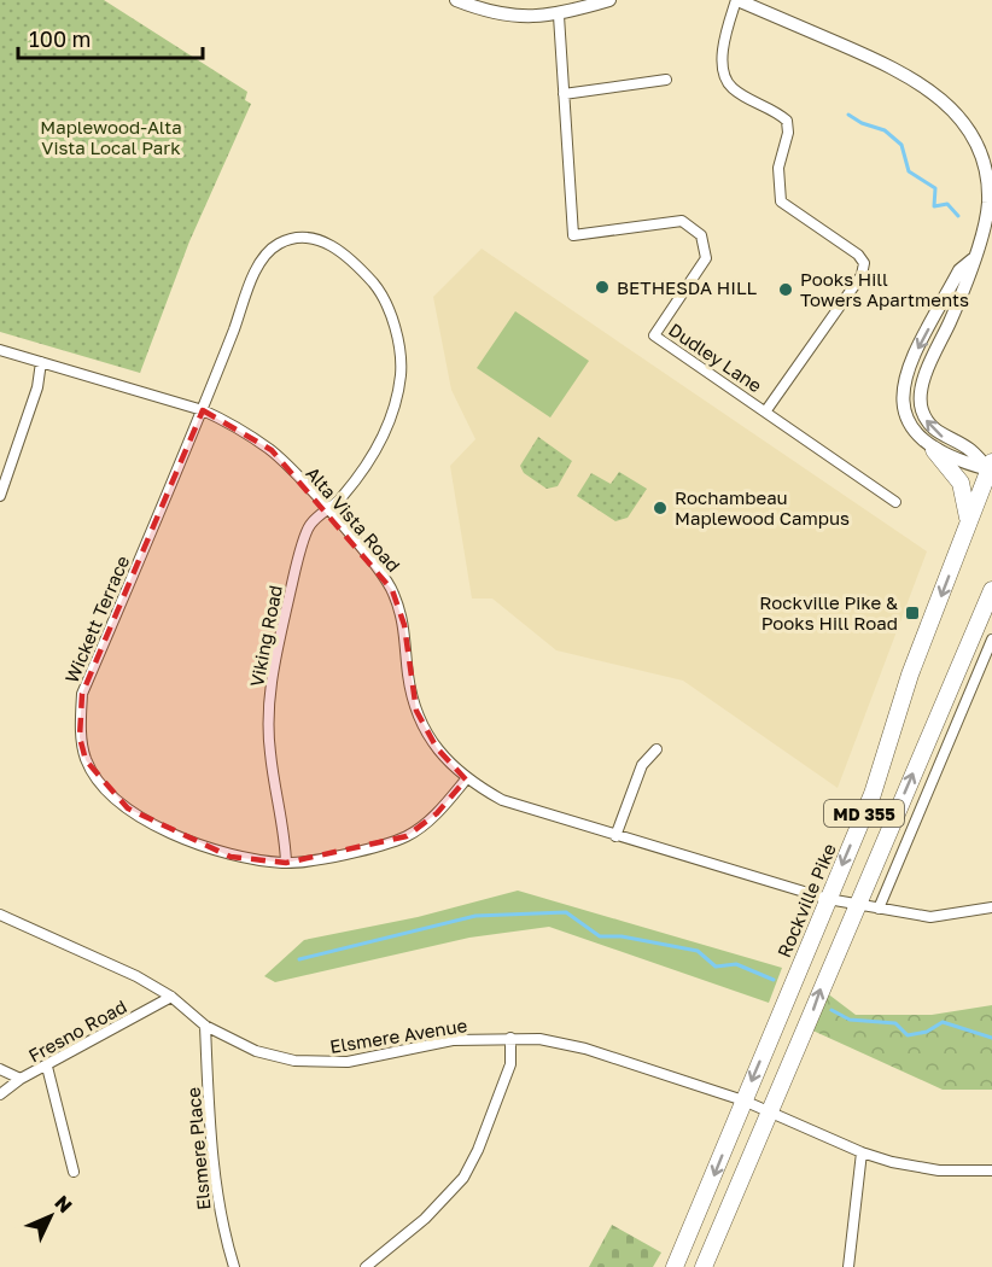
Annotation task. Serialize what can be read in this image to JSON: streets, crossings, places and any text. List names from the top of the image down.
{
  "streets": {
    "main road": ["MD 355", "Rockville Pike"],
    "street": [
      "Dudley Lane",
      "Alta Vista Road",
      "Wickett Terrace",
      "Viking Road",
      "Fresno Road",
      "Elsmere Avenue",
      "Elsmere Place"
    ]
  },
  "crossings": [
    ["Alta Vista Road", "Wickett Terrace"],
    ["Alta Vista Road", "Viking Road"],
    ["Alta Vista Road", "MD 355"],
    ["Alta Vista Road", "Rockville Pike"],
    ["Wickett Terrace", "Viking Road"],
    ["MD 355", "Elsmere Avenue"],
    ["Rockville Pike", "Elsmere Avenue"],
    ["Fresno Road", "Elsmere Avenue"],
    ["Elsmere Avenue", "Elsmere Place"]
  ],
  "parks": ["Maplewood-Alta Vista Local Park"],
  "places": {
    "other": ["BETHESDA HILL", "Pooks Hill Towers Apartments", "Rochambeau Maplewood Campus"],
    "transit": ["Rockville Pike & Pooks Hill Road"]
  },
  "scale_bar": "100 m",
  "north": "top right"
}
